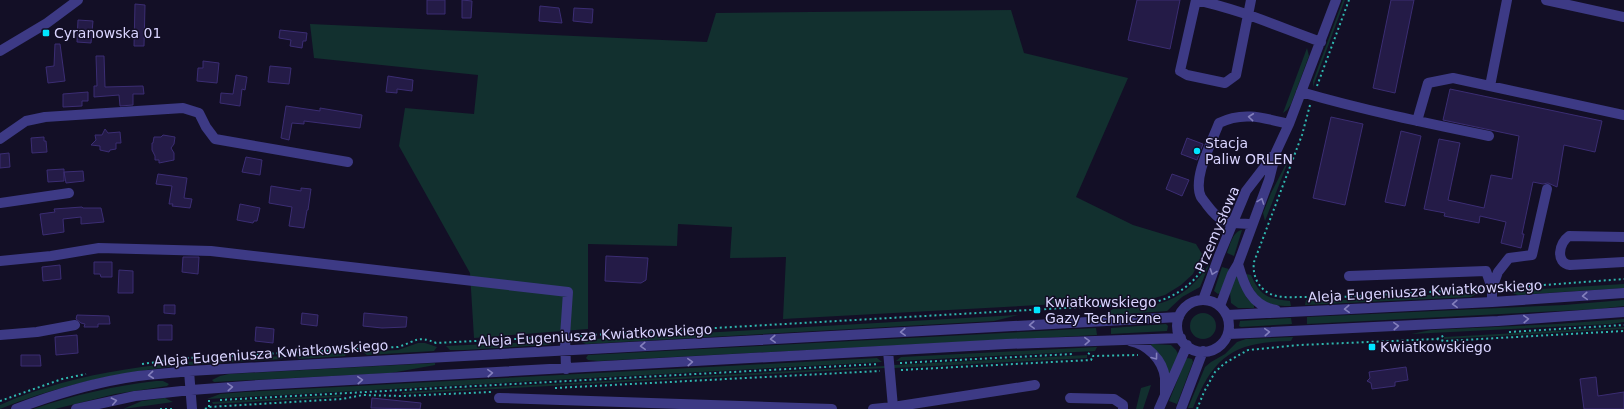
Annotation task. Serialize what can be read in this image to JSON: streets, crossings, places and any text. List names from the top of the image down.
{
  "streets": {
    "street": ["Przemysłowa", "Aleja Eugeniusza Kwiatkowskiego"]
  },
  "crossings": [
    ["Przemysłowa", "Aleja Eugeniusza Kwiatkowskiego"]
  ],
  "places": {
    "transit": ["Cyranowska 01", "Kwiatkowskiego Gazy Techniczne", "Kwiatkowskiego"],
    "other": ["Stacja Paliw ORLEN"]
  }
}
